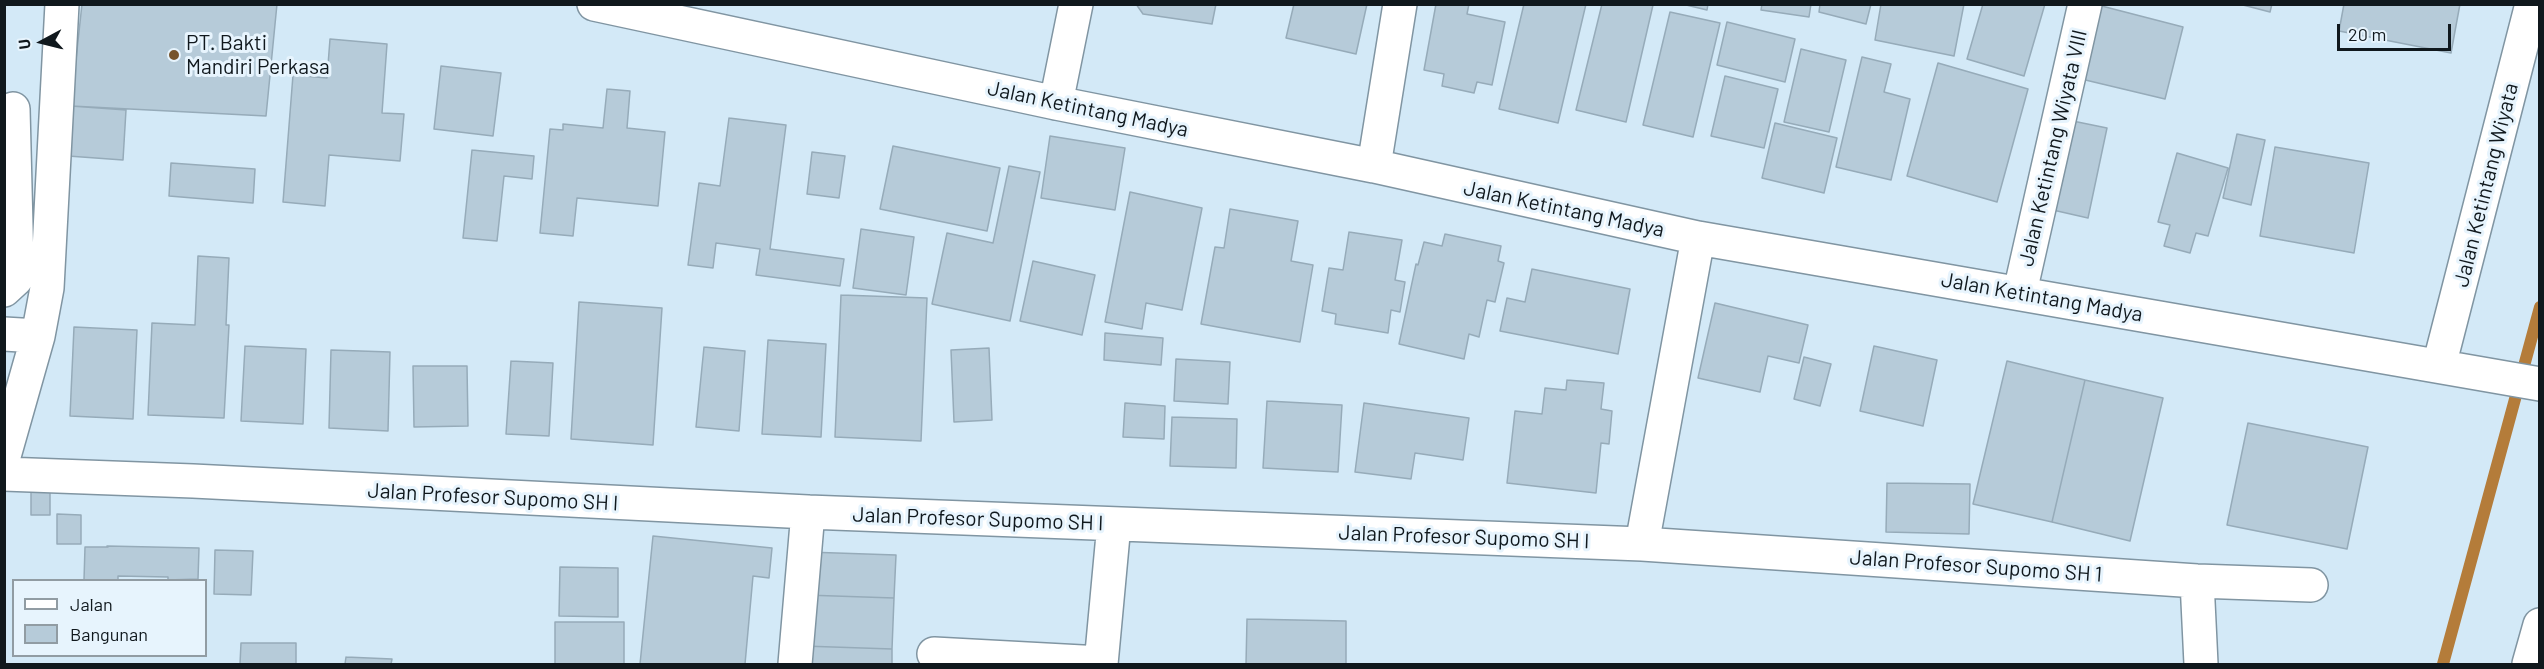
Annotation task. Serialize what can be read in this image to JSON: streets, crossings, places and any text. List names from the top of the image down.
{
  "streets": {
    "street": [
      "Jalan Ketintang Madya",
      "Jalan Ketintang Wiyata VIII",
      "Jalan Ketintang Wiyata",
      "Jalan Profesor Supomo SH I",
      "Jalan Profesor Supomo SH 1"
    ]
  },
  "crossings": [
    ["Jalan Ketintang Madya", "Jalan Ketintang Wiyata VIII"],
    ["Jalan Ketintang Madya", "Jalan Ketintang Wiyata"],
    ["Jalan Profesor Supomo SH I", "Jalan Profesor Supomo SH 1"]
  ],
  "places": ["PT. Bakti Mandiri Perkasa"],
  "legend": ["Jalan", "Bangunan"],
  "scale_bar": "20 m",
  "north": "left"
}
